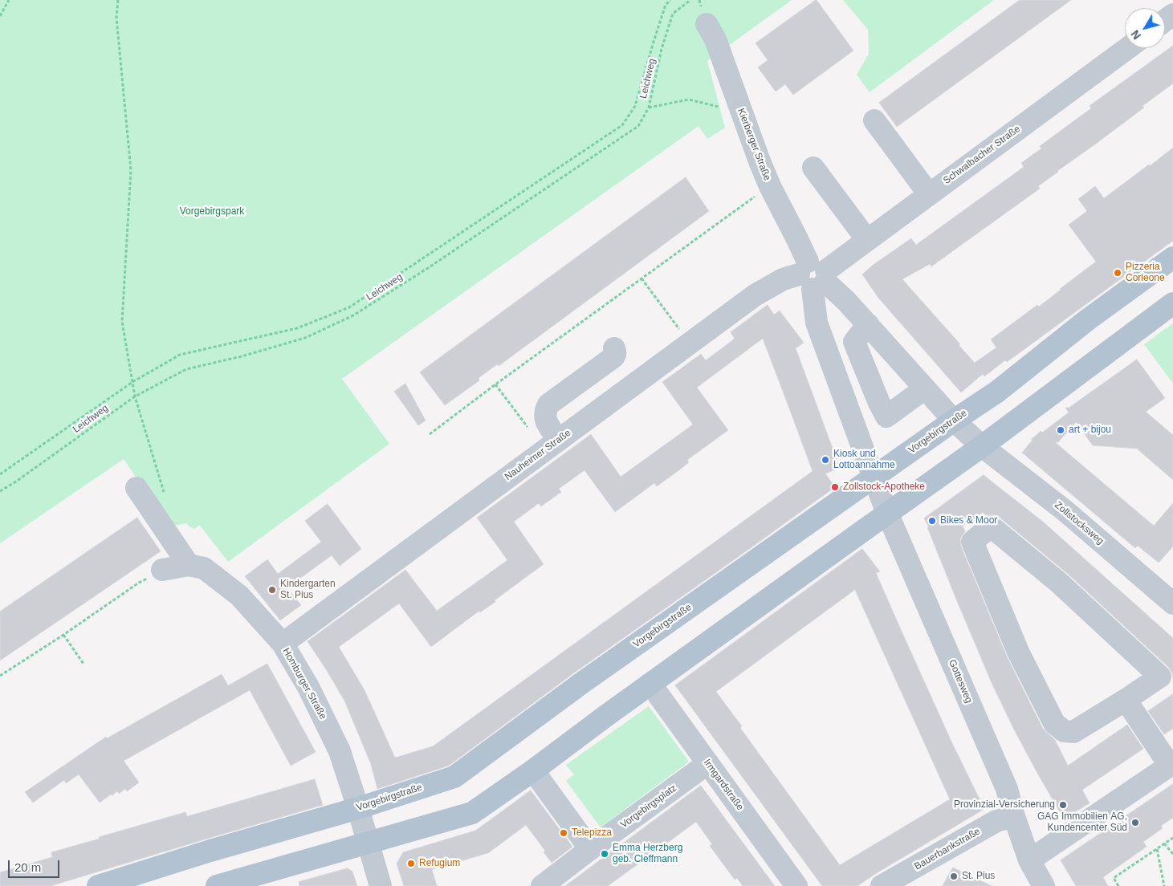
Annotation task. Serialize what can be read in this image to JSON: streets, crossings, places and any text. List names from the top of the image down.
{
  "streets": {
    "main road": ["Vorgebirgstraße"],
    "street": [
      "Kierberger Straße",
      "Schwalbacher Straße",
      "Nauheimer Straße",
      "Zollstocksweg",
      "Gottesweg",
      "Homburger Straße",
      "Irmgardstraße",
      "Vorgebirgsplatz",
      "Bauerbankstraße"
    ],
    "path": ["Leichweg"]
  },
  "crossings": [
    ["Kierberger Straße", "Schwalbacher Straße"],
    ["Kierberger Straße", "Vorgebirgstraße"],
    ["Kierberger Straße", "Nauheimer Straße"],
    ["Kierberger Straße", "Zollstocksweg"],
    ["Kierberger Straße", "Gottesweg"],
    ["Schwalbacher Straße", "Nauheimer Straße"],
    ["Vorgebirgstraße", "Gottesweg"],
    ["Vorgebirgstraße", "Homburger Straße"],
    ["Nauheimer Straße", "Homburger Straße"],
    ["Gottesweg", "Bauerbankstraße"],
    ["Irmgardstraße", "Vorgebirgsplatz"]
  ],
  "parks": ["Vorgebirgspark"],
  "places": [
    "Pizzeria Corleone",
    "art + bijou",
    "Kiosk und Lottoannahme",
    "Zollstock-Apotheke",
    "Bikes & Moor",
    "Kindergarten St. Pius",
    "Provinzial-Versicherung",
    "GAG Immobilien AG, Kundencenter Süd",
    "Telepizza",
    "Emma Herzberg geb. Cleffmann",
    "Refugium",
    "St. Pius"
  ],
  "scale_bar": "20 m",
  "north": "bottom left"
}
